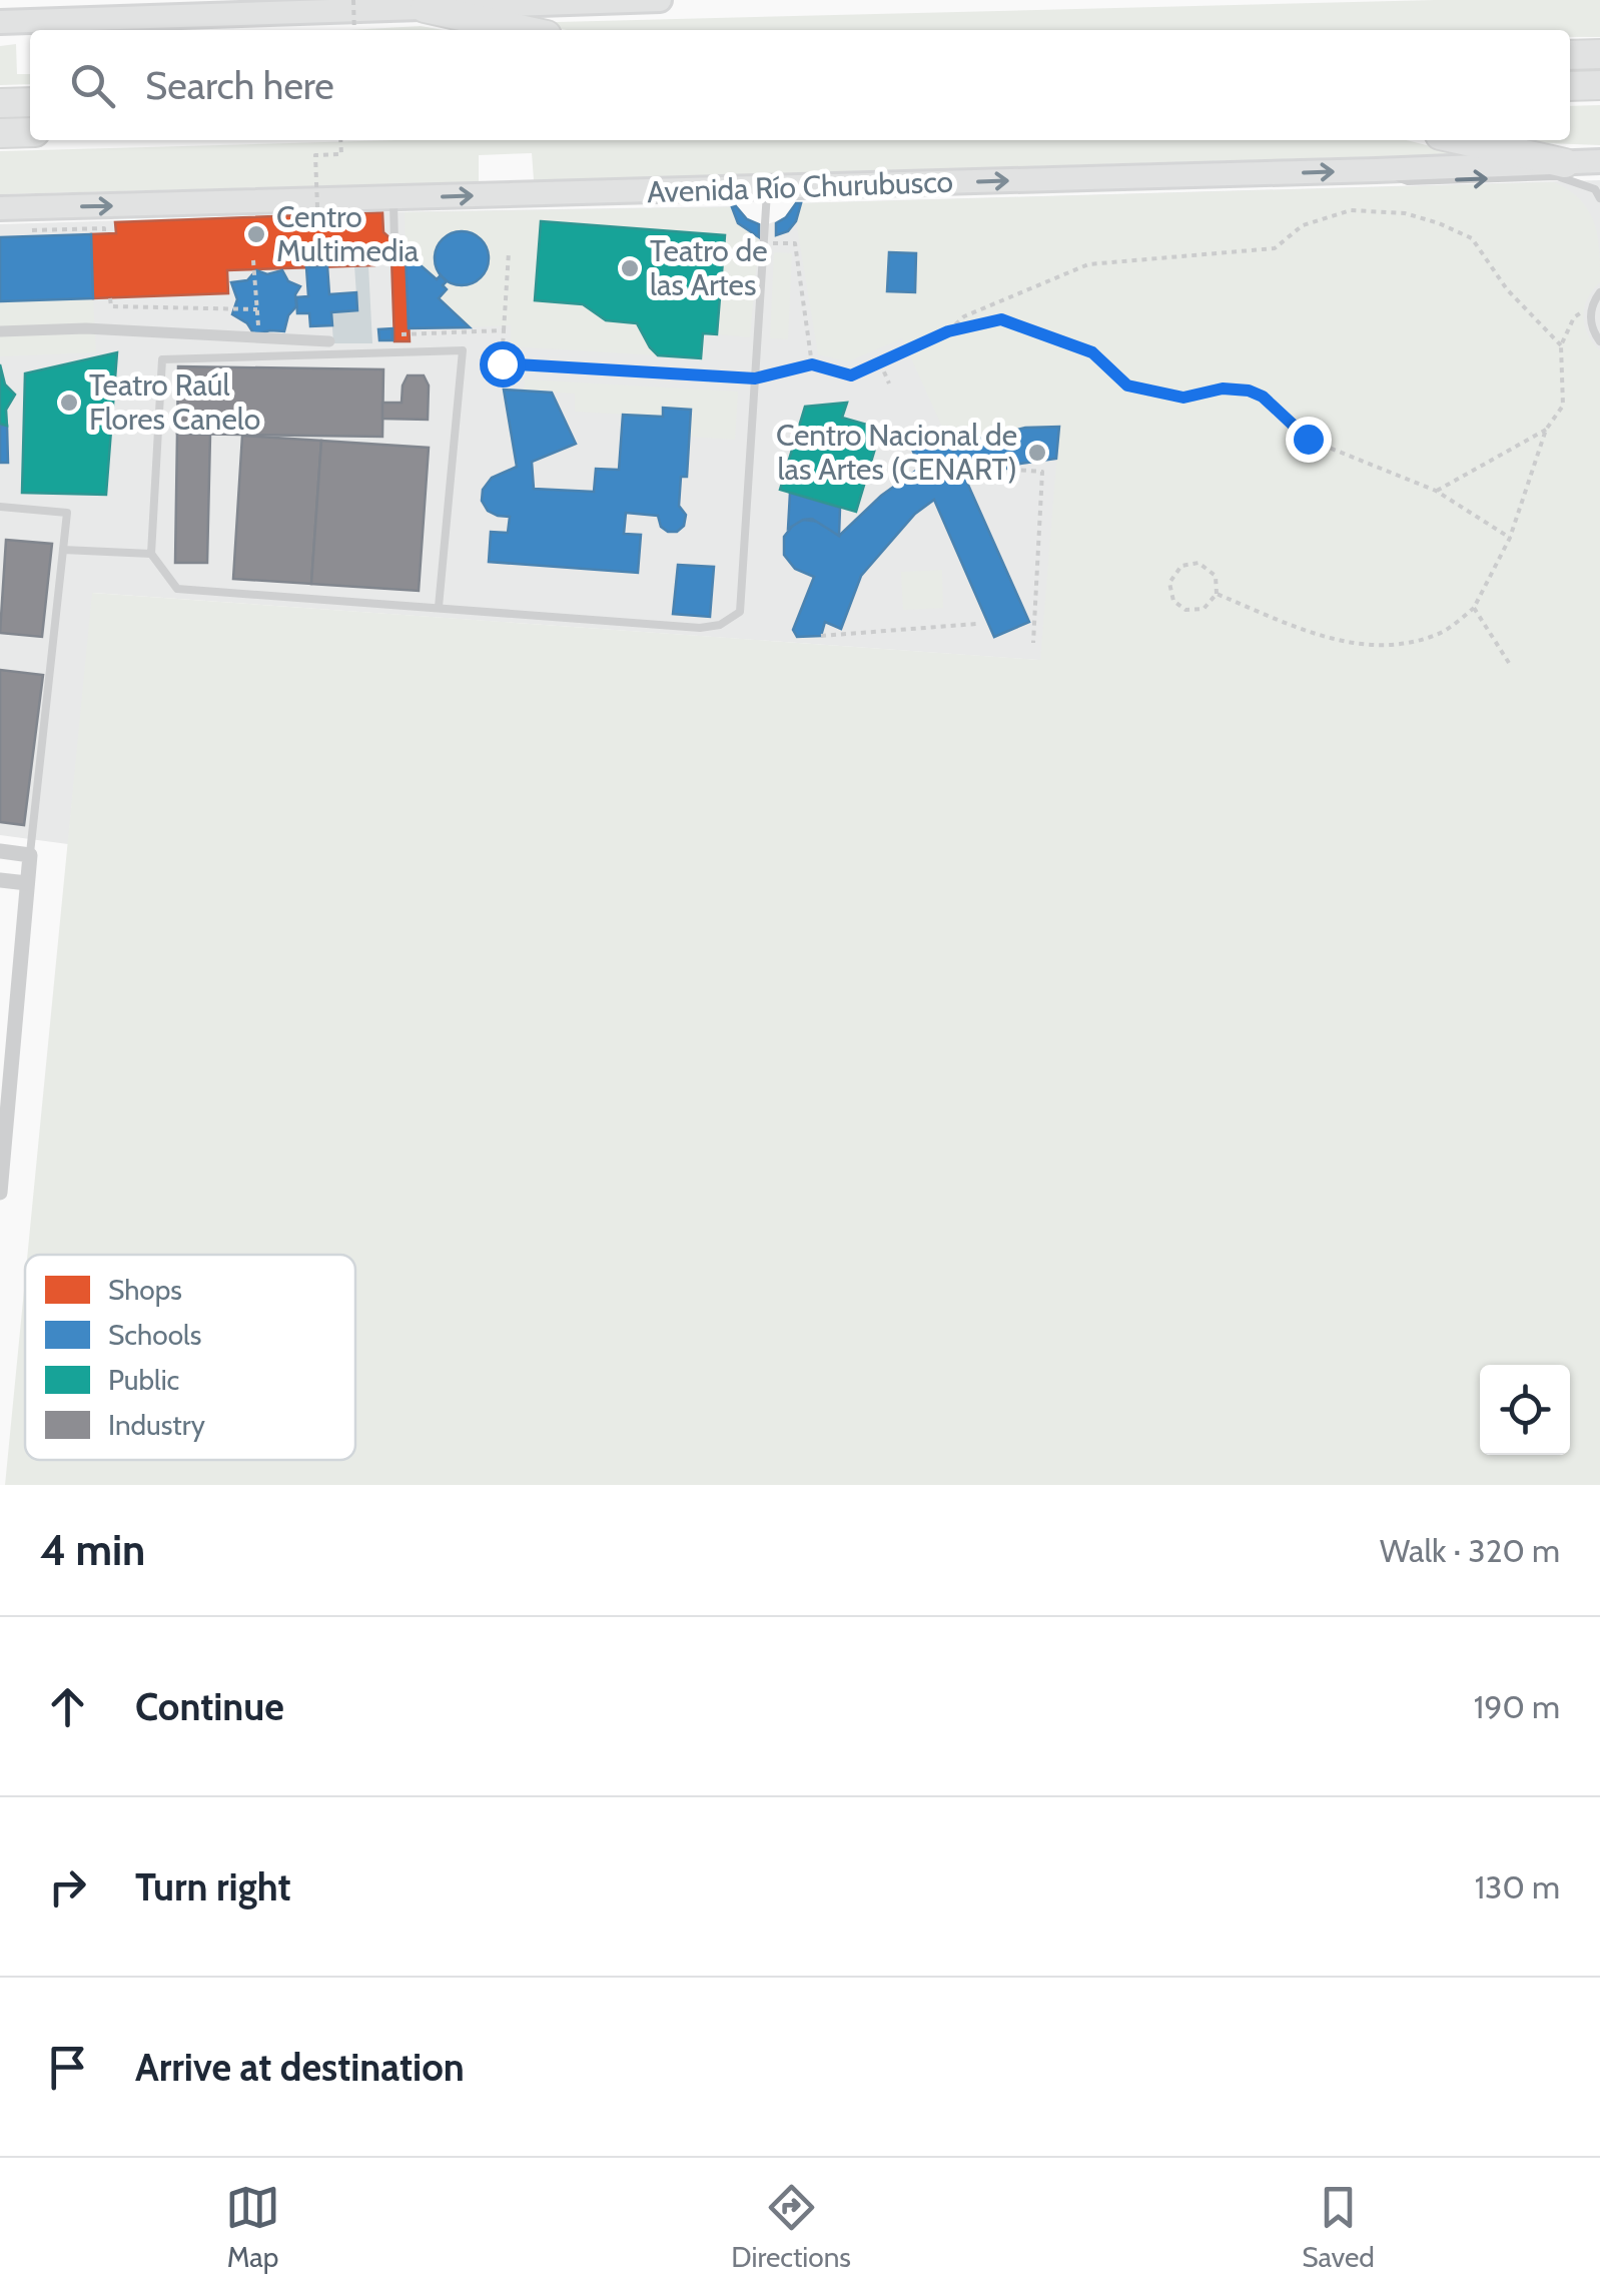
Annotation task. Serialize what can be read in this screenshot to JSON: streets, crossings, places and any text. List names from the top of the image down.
{
  "streets": {
    "main road": ["Avenida Río Churubusco"]
  },
  "places": [
    "Centro Multimedia",
    "Teatro de las Artes",
    "Teatro Raúl Flores Canelo",
    "Centro Nacional de las Artes (CENART)"
  ],
  "legend": [
    "Shops",
    "Schools",
    "Public",
    "Industry"
  ],
  "page": {
    "search": "Search here",
    "heading": ["4 min", "Walk · 320 m"],
    "list": [
      ["Continue", "190 m"],
      ["Turn right", "130 m"],
      "Arrive at destination"
    ],
    "nav": ["Map", "Directions", "Saved"]
  }
}
